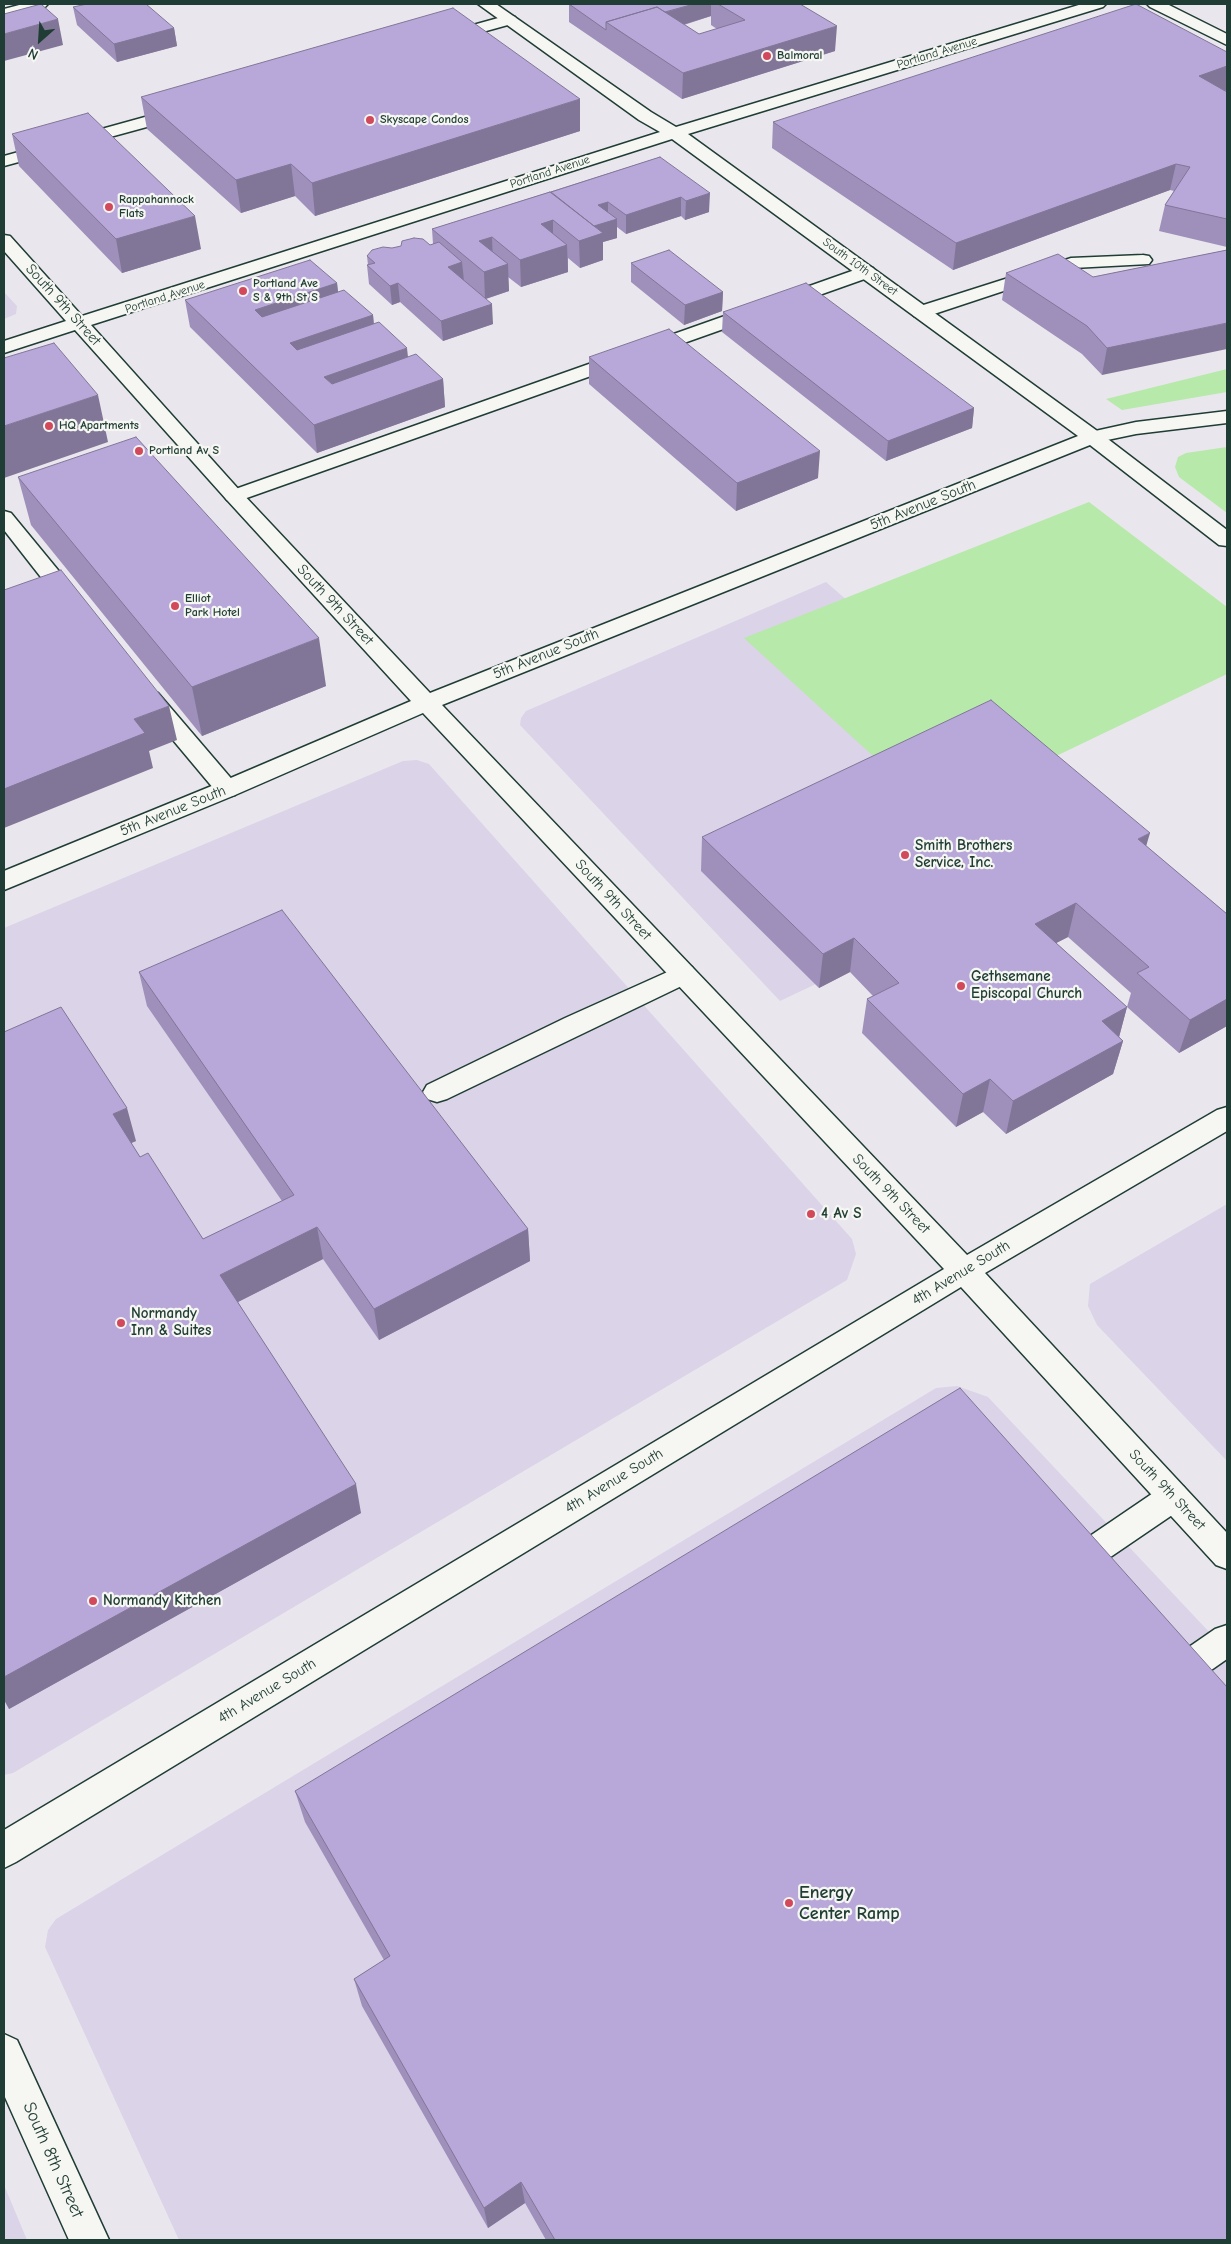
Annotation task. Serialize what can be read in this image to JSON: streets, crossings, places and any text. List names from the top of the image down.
{
  "streets": {
    "main road": [
      "Portland Avenue",
      "South 10th Street",
      "South 9th Street",
      "5th Avenue South",
      "4th Avenue South",
      "South 8th Street"
    ]
  },
  "crossings": [
    ["Portland Avenue", "South 10th Street"],
    ["Portland Avenue", "South 9th Street"],
    ["South 10th Street", "5th Avenue South"],
    ["South 9th Street", "5th Avenue South"],
    ["South 9th Street", "4th Avenue South"]
  ],
  "places": [
    "Balmoral",
    "Skyscape Condos",
    "Rappahannock Flats",
    "Portland Ave S & 9th St S",
    "HQ Apartments",
    "Portland Av S",
    "Elliot Park Hotel",
    "Smith Brothers Service, Inc.",
    "Gethsemane Episcopal Church",
    "4 Av S",
    "Normandy Inn & Suites",
    "Normandy Kitchen",
    "Energy Center Ramp"
  ],
  "north": "bottom left"
}
